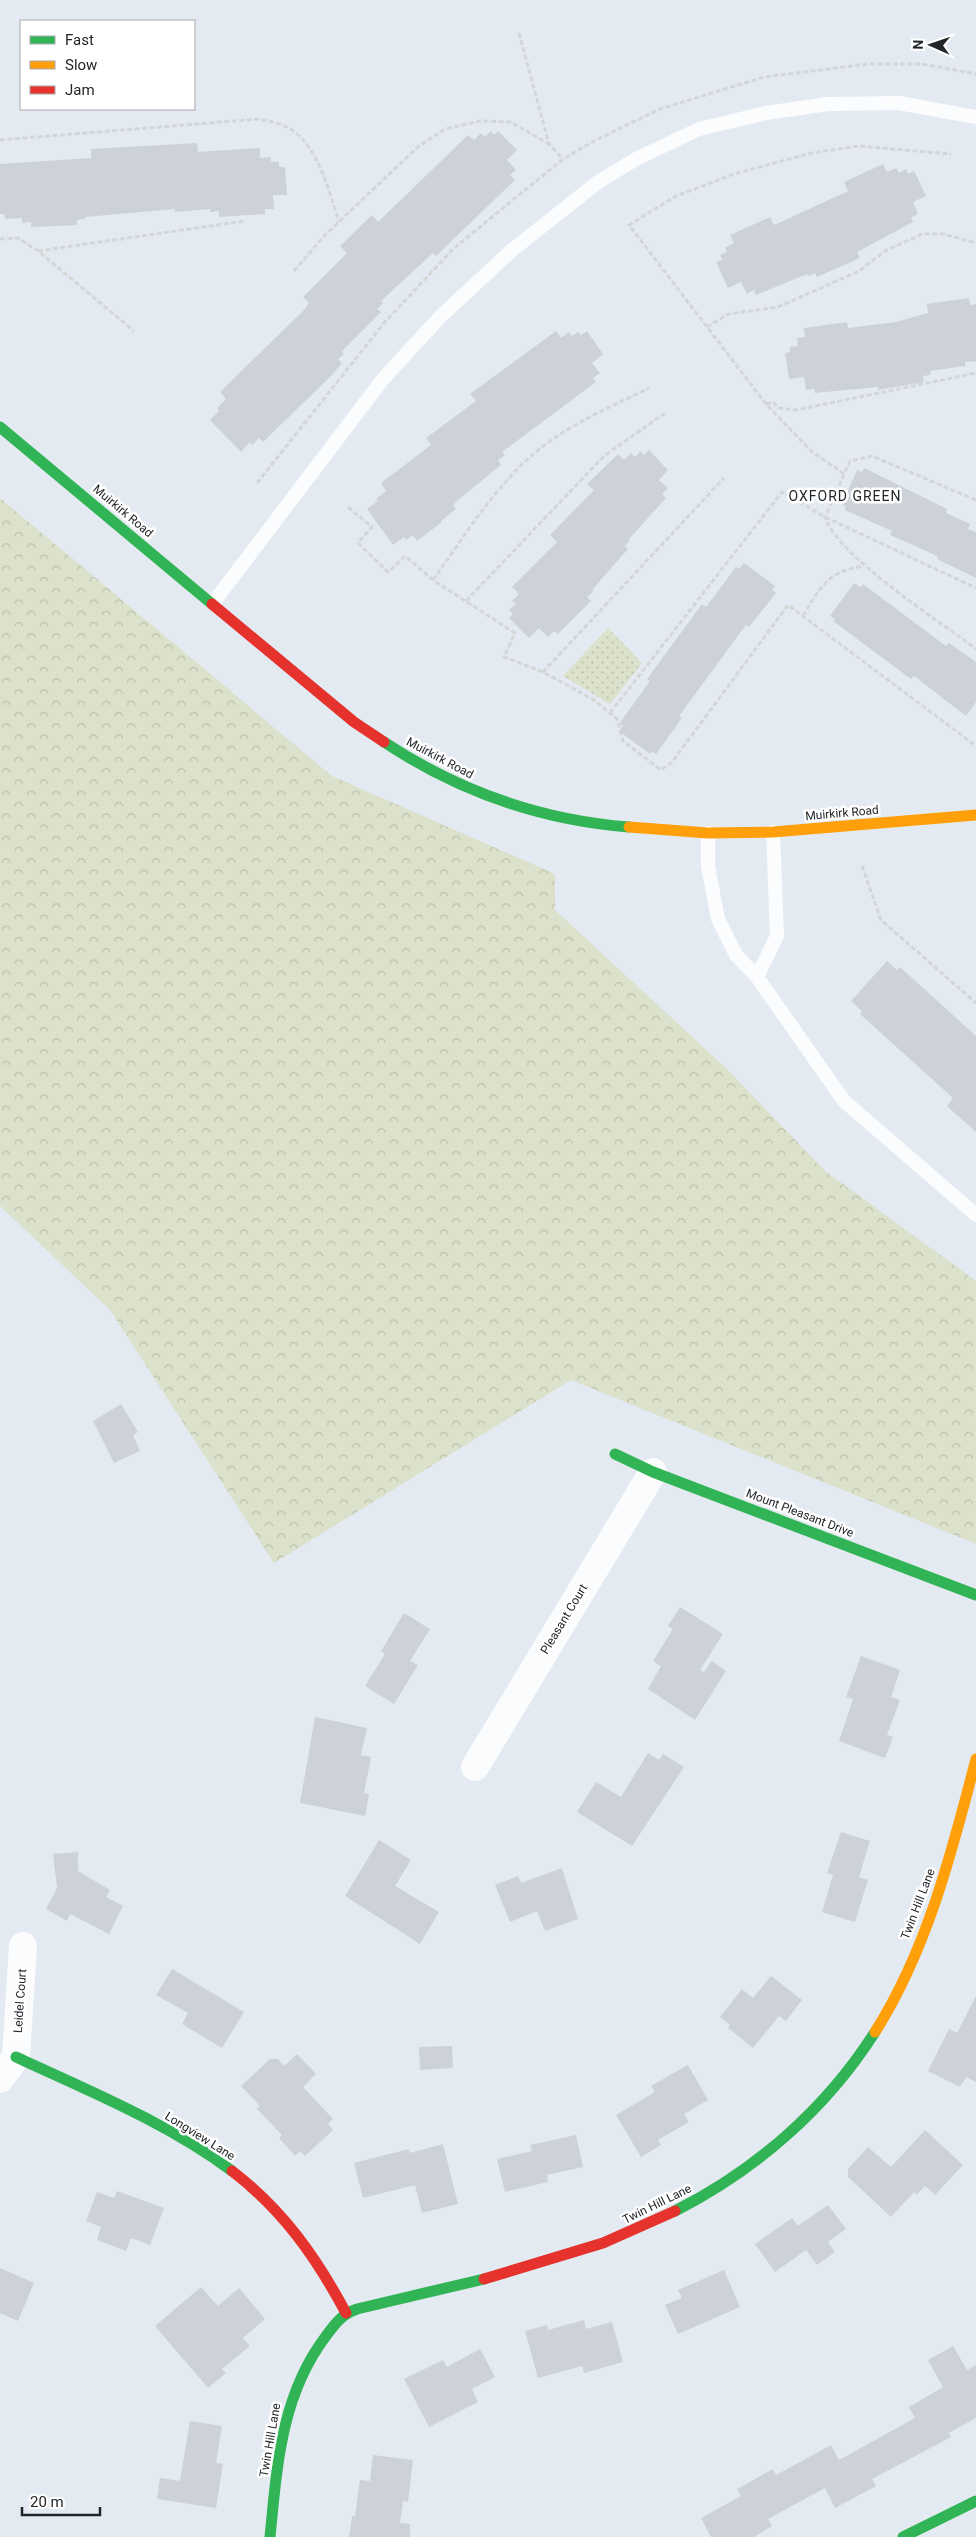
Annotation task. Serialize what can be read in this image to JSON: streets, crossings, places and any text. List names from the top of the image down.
{
  "streets": {
    "street": [
      "Muirkirk Road",
      "Mount Pleasant Drive",
      "Pleasant Court",
      "Twin Hill Lane",
      "Leidel Court",
      "Longview Lane"
    ]
  },
  "crossings": [
    ["Mount Pleasant Drive", "Pleasant Court"],
    ["Twin Hill Lane", "Longview Lane"],
    ["Leidel Court", "Longview Lane"]
  ],
  "districts": ["OXFORD GREEN"],
  "legend": ["Fast", "Slow", "Jam"],
  "scale_bar": "20 m",
  "north": "left"
}
